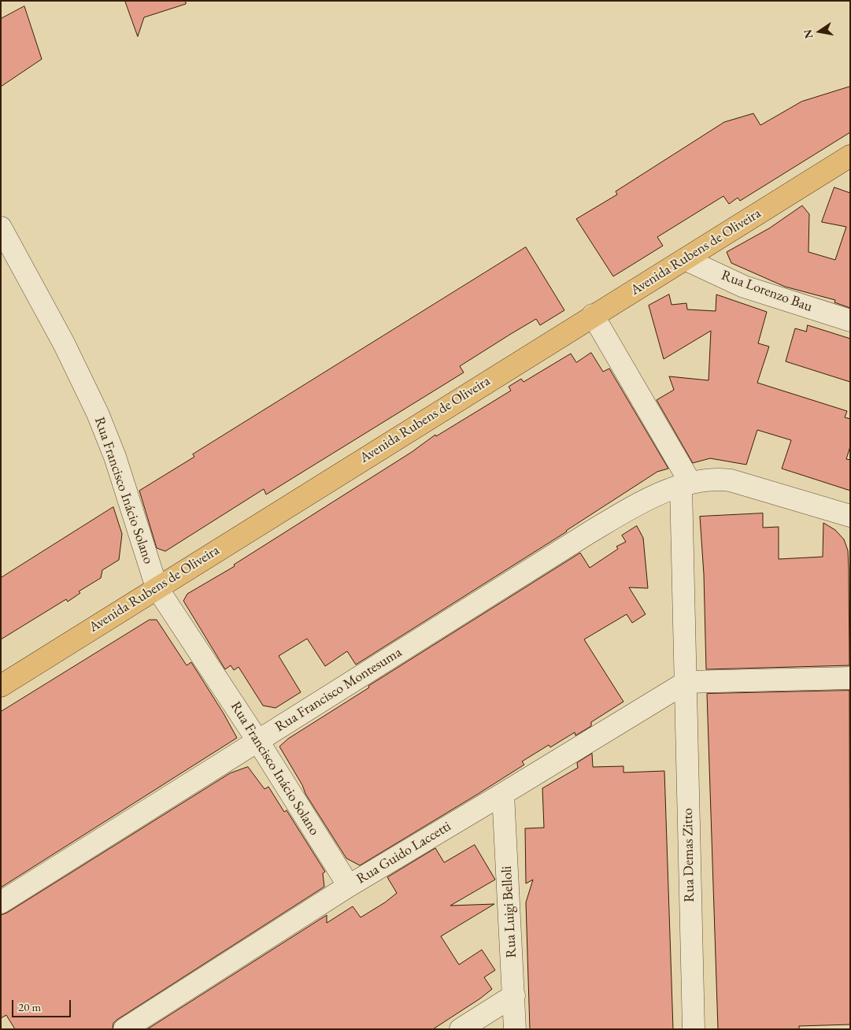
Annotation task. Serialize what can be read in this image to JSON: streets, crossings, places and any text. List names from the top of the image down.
{
  "streets": {
    "main road": ["Avenida Rubens de Oliveira"],
    "street": [
      "Rua Lorenzo Bau",
      "Rua Francisco Inácio Solano",
      "Rua Francisco Montesuma",
      "Rua Guido Laccetti",
      "Rua Demas Zitto",
      "Rua Luigi Belloli"
    ]
  },
  "crossings": [
    ["Avenida Rubens de Oliveira", "Rua Lorenzo Bau"],
    ["Avenida Rubens de Oliveira", "Rua Francisco Inácio Solano"],
    ["Rua Francisco Inácio Solano", "Rua Francisco Montesuma"],
    ["Rua Francisco Inácio Solano", "Rua Guido Laccetti"],
    ["Rua Francisco Montesuma", "Rua Demas Zitto"],
    ["Rua Guido Laccetti", "Rua Demas Zitto"],
    ["Rua Guido Laccetti", "Rua Luigi Belloli"]
  ],
  "scale_bar": "20 m",
  "north": "left"
}
